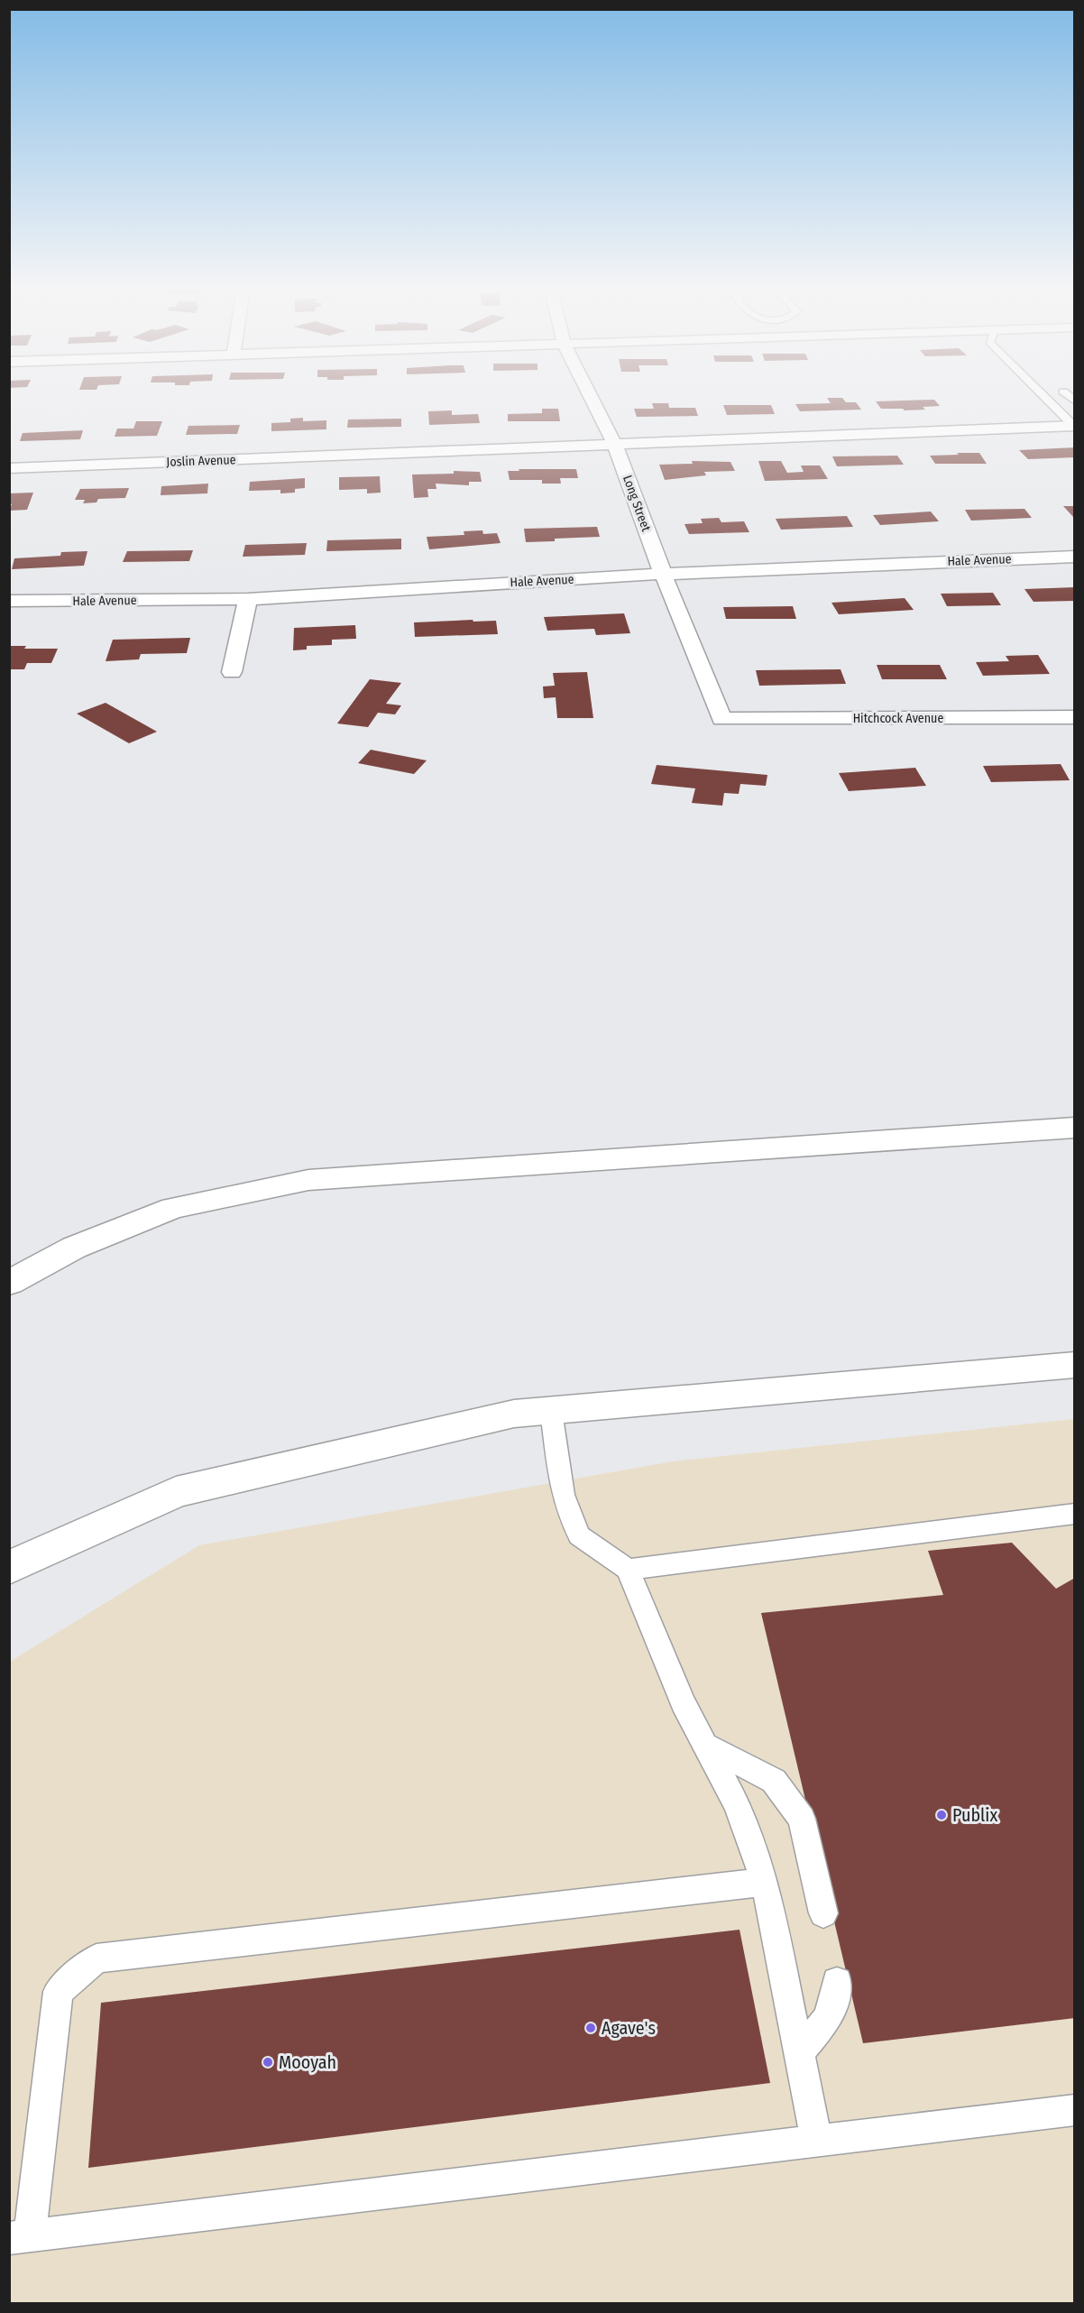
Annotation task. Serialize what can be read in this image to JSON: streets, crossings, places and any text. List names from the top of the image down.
{
  "streets": {
    "street": [
      "Joslin Avenue",
      "Long Street",
      "Hale Avenue",
      "Hitchcock Avenue"
    ]
  },
  "crossings": [
    ["Joslin Avenue", "Long Street"],
    ["Long Street", "Hale Avenue"],
    ["Long Street", "Hitchcock Avenue"]
  ],
  "places": ["Publix", "Agave's", "Mooyah"]
}
